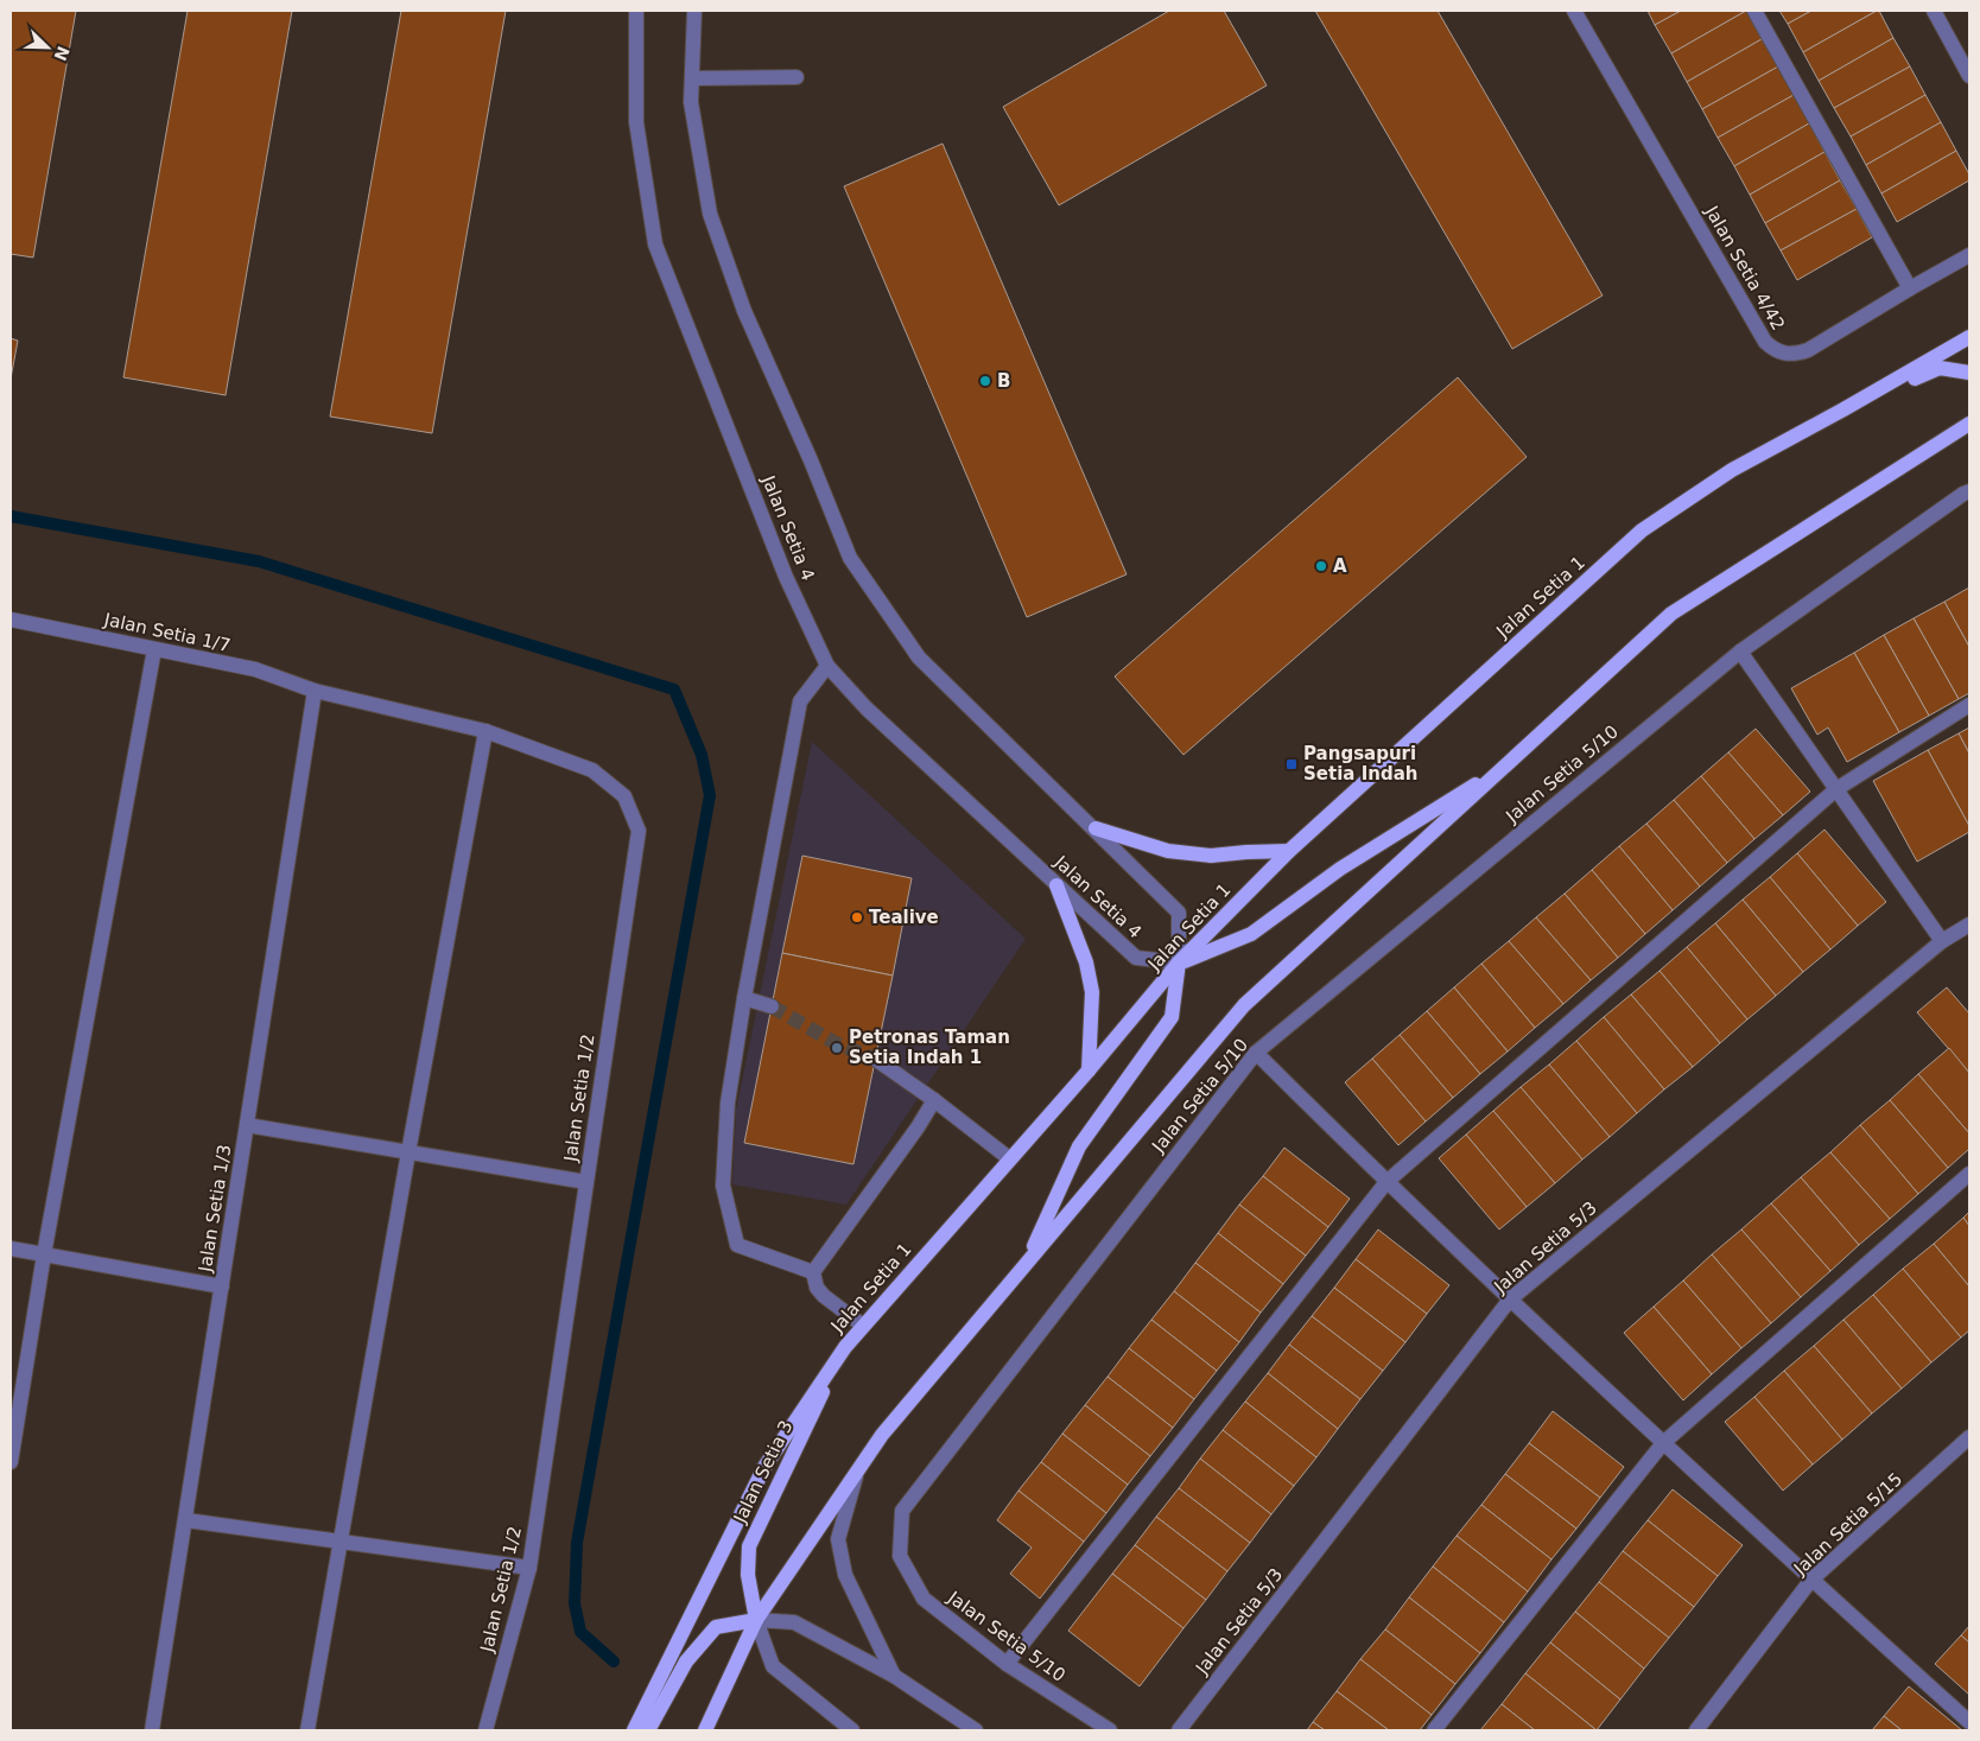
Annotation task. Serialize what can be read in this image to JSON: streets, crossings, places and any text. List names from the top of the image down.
{
  "streets": {
    "main road": ["Jalan Setia 1", "Jalan Setia 3"],
    "street": [
      "Jalan Setia 4/42",
      "Jalan Setia 4",
      "Jalan Setia 1/7",
      "Jalan Setia 5/10",
      "Jalan Setia 1/2",
      "Jalan Setia 1/3",
      "Jalan Setia 5/3",
      "Jalan Setia 5/15"
    ]
  },
  "crossings": [
    ["Jalan Setia 4", "Jalan Setia 1"],
    ["Jalan Setia 1", "Jalan Setia 3"],
    ["Jalan Setia 1/7", "Jalan Setia 1/2"],
    ["Jalan Setia 1/7", "Jalan Setia 1/3"],
    ["Jalan Setia 1/2", "Jalan Setia 1/3"]
  ],
  "places": {
    "other": [
      "B",
      "A",
      "Tealive",
      "Petronas Taman Setia Indah 1"
    ],
    "transit": ["Pangsapuri Setia Indah"]
  },
  "north": "bottom right"
}
